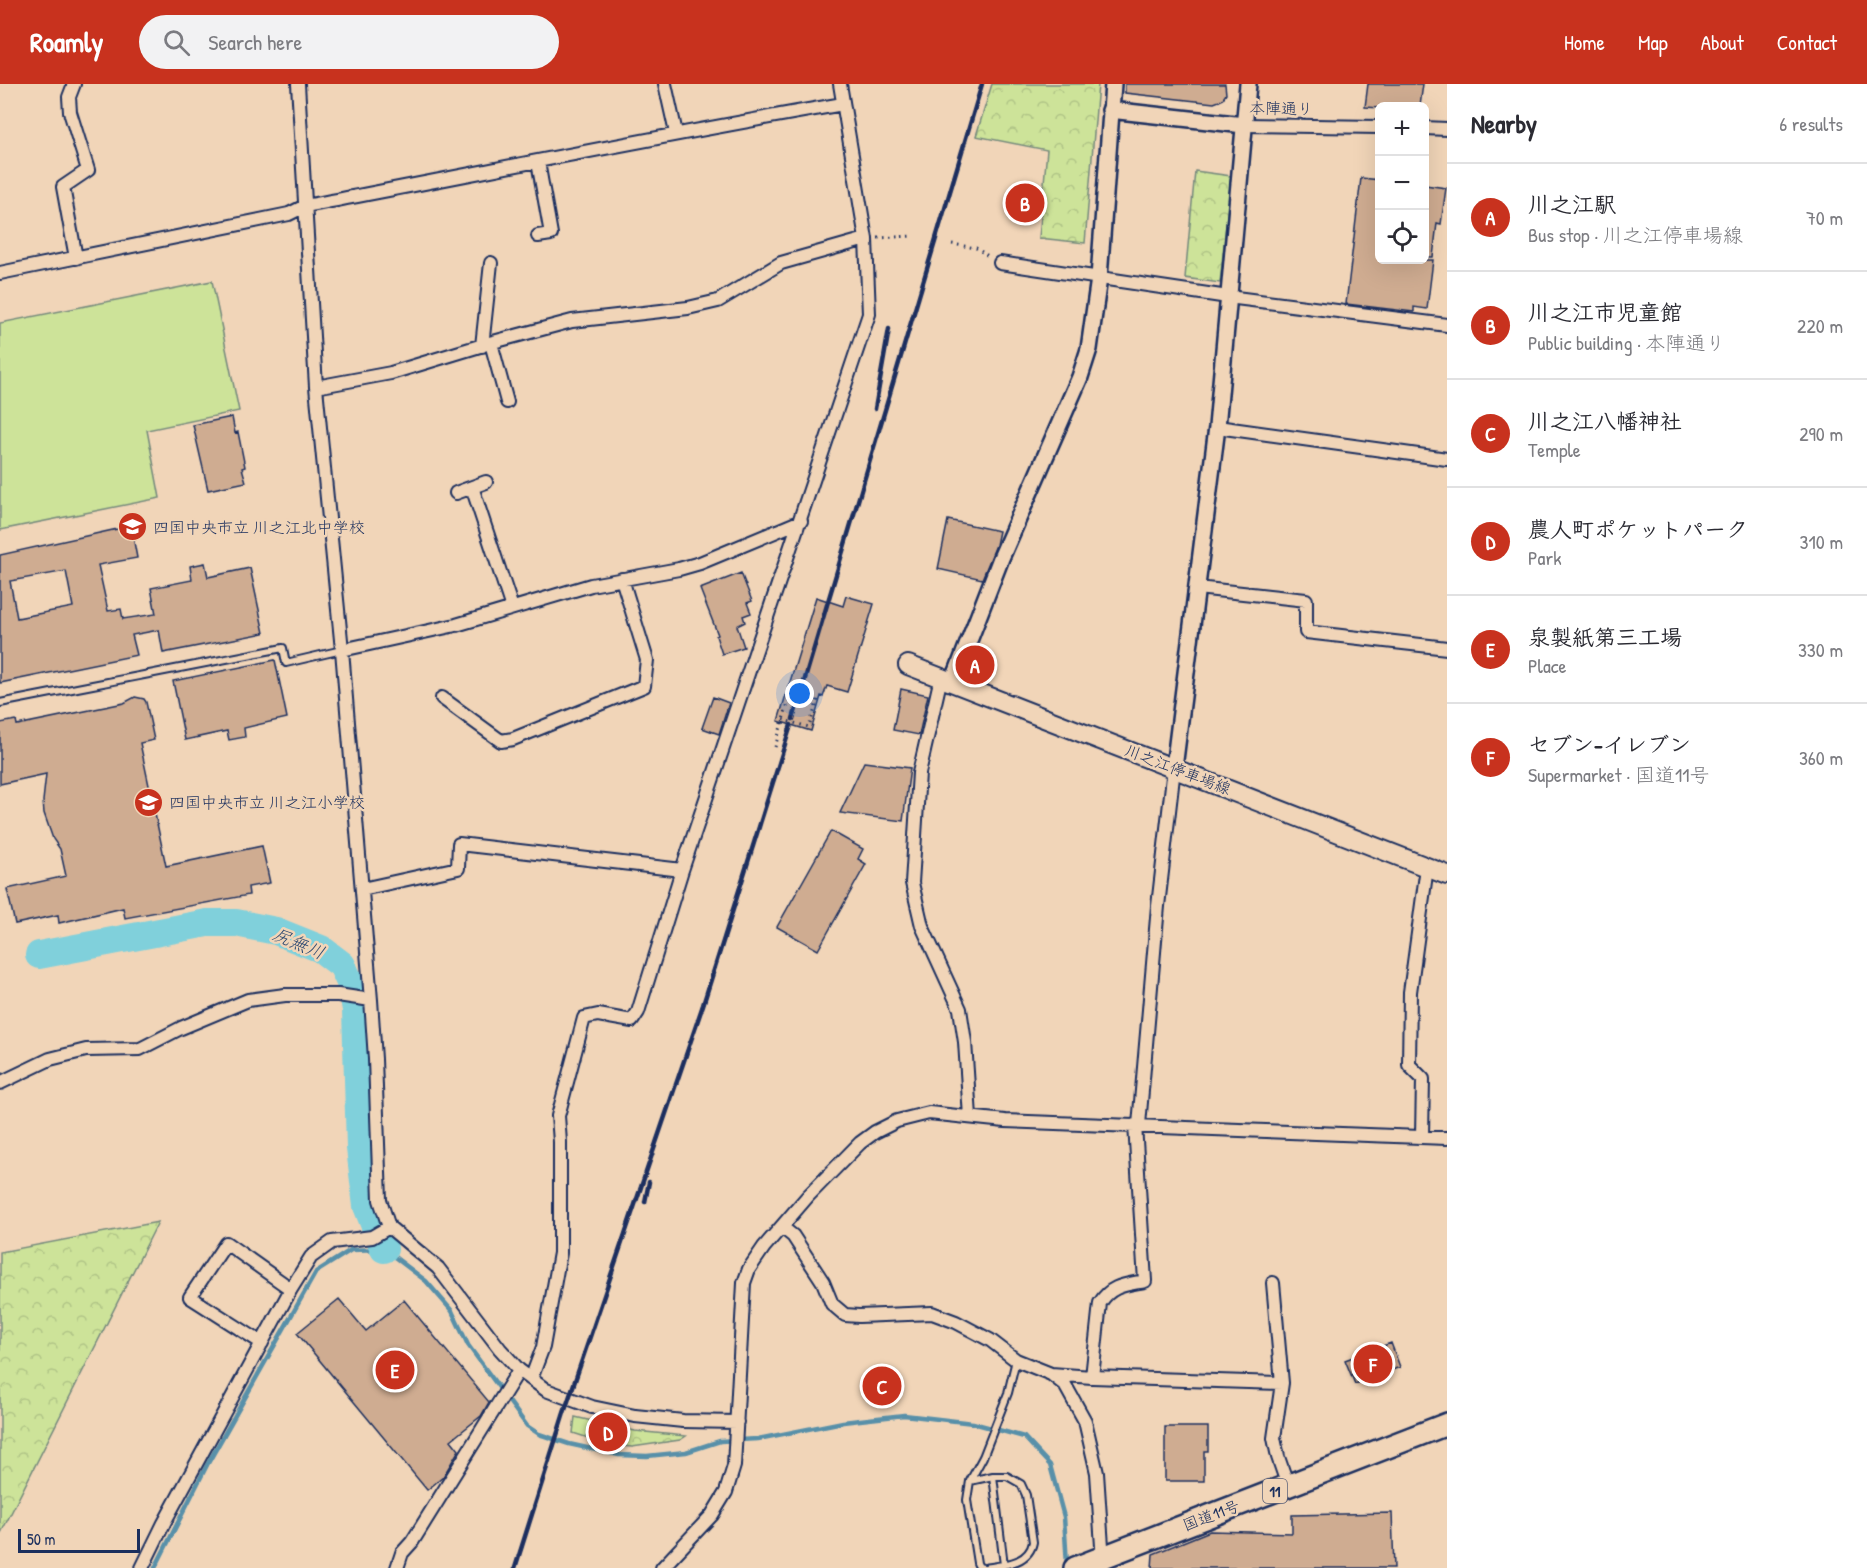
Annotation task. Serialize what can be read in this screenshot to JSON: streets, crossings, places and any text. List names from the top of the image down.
{
  "streets": {
    "highway": ["11", "国道11号"],
    "main road": ["川之江停車場線"],
    "street": ["本陣通り"]
  },
  "water": ["尻無川"],
  "places": {
    "school or university": ["四国中央市立 川之江北中学校", "四国中央市立 川之江小学校"]
  },
  "scale_bar": "50 m",
  "page": {
    "header": "Roamly",
    "search": "Search here",
    "nav": [
      "Home",
      "Map",
      "About",
      "Contact"
    ],
    "heading": ["Nearby", "6 results"],
    "map_buttons": ["+", "−"],
    "list": [
      {
        "mark": "A",
        "name": "川之江駅",
        "note": "Bus stop · 川之江停車場線",
        "value": "70 m"
      },
      {
        "mark": "B",
        "name": "川之江市児童館",
        "note": "Public building · 本陣通り",
        "value": "220 m"
      },
      {
        "mark": "C",
        "name": "川之江八幡神社",
        "note": "Temple",
        "value": "290 m"
      },
      {
        "mark": "D",
        "name": "農人町ポケットパーク",
        "note": "Park",
        "value": "310 m"
      },
      {
        "mark": "E",
        "name": "泉製紙第三工場",
        "note": "Place",
        "value": "330 m"
      },
      {
        "mark": "F",
        "name": "セブン-イレブン",
        "note": "Supermarket · 国道11号",
        "value": "360 m"
      }
    ],
    "pins": [
      "B",
      "A",
      "F",
      "E",
      "C",
      "D"
    ],
    "scale": "50 m"
  }
}
